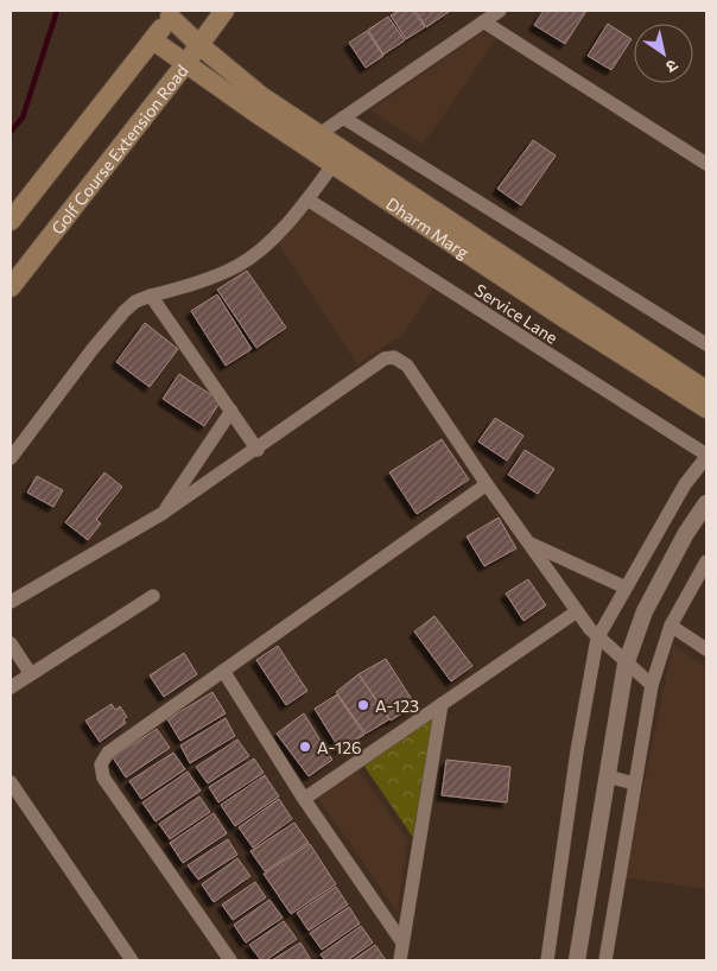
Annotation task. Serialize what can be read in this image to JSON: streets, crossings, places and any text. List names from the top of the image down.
{
  "streets": {
    "main road": ["Golf Course Extension Road", "Dharm Marg"],
    "street": ["Service Lane"]
  },
  "crossings": [
    ["Golf Course Extension Road", "Dharm Marg"]
  ],
  "places": ["A-123", "A-126"],
  "north": "bottom right"
}
